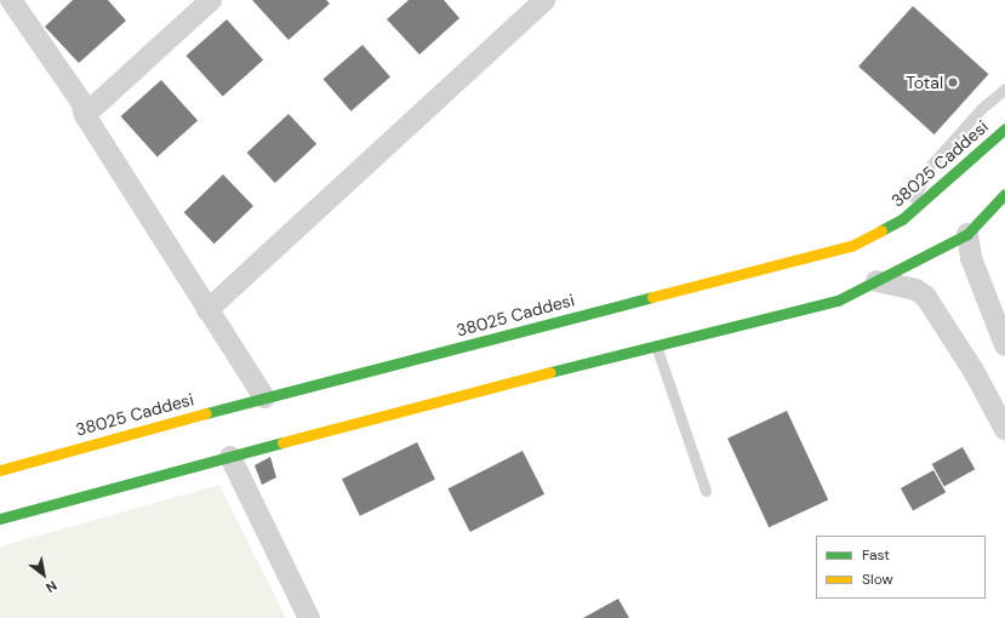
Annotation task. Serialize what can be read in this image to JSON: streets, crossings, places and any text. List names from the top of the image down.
{
  "streets": {
    "main road": ["38025 Caddesi"]
  },
  "places": ["Total"],
  "legend": ["Fast", "Slow"],
  "north": "bottom right"
}
